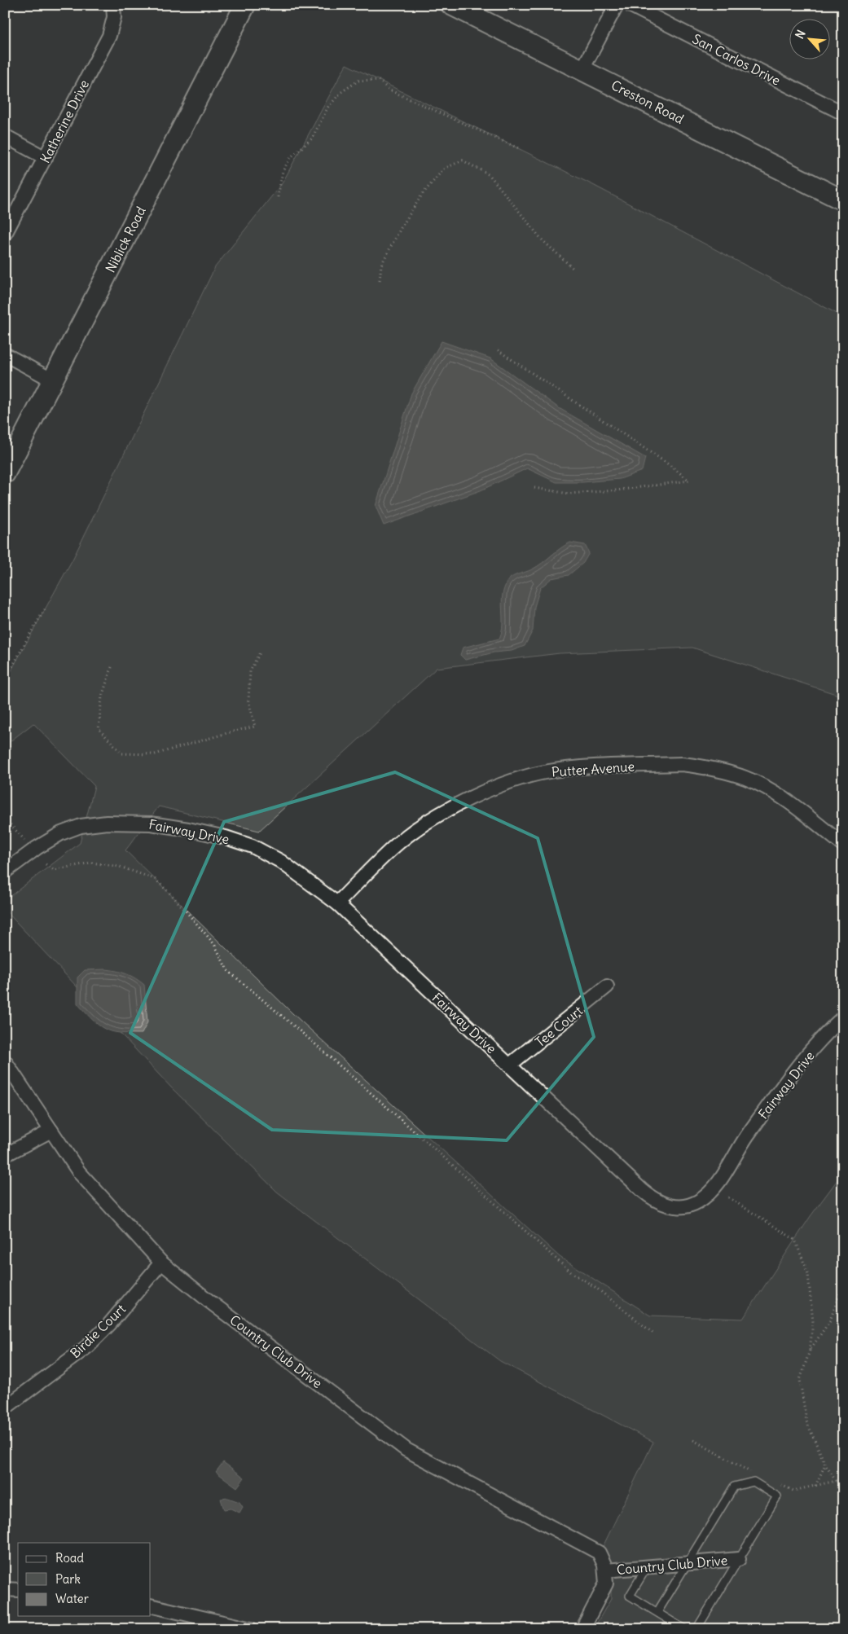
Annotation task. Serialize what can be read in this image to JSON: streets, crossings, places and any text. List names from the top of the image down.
{
  "streets": {
    "main road": ["Creston Road", "Niblick Road"],
    "street": [
      "San Carlos Drive",
      "Katherine Drive",
      "Putter Avenue",
      "Fairway Drive",
      "Tee Court",
      "Birdie Court",
      "Country Club Drive"
    ]
  },
  "crossings": [
    ["Putter Avenue", "Fairway Drive"],
    ["Fairway Drive", "Tee Court"],
    ["Birdie Court", "Country Club Drive"]
  ],
  "legend": ["Road", "Park", "Water"],
  "north": "top left"
}
